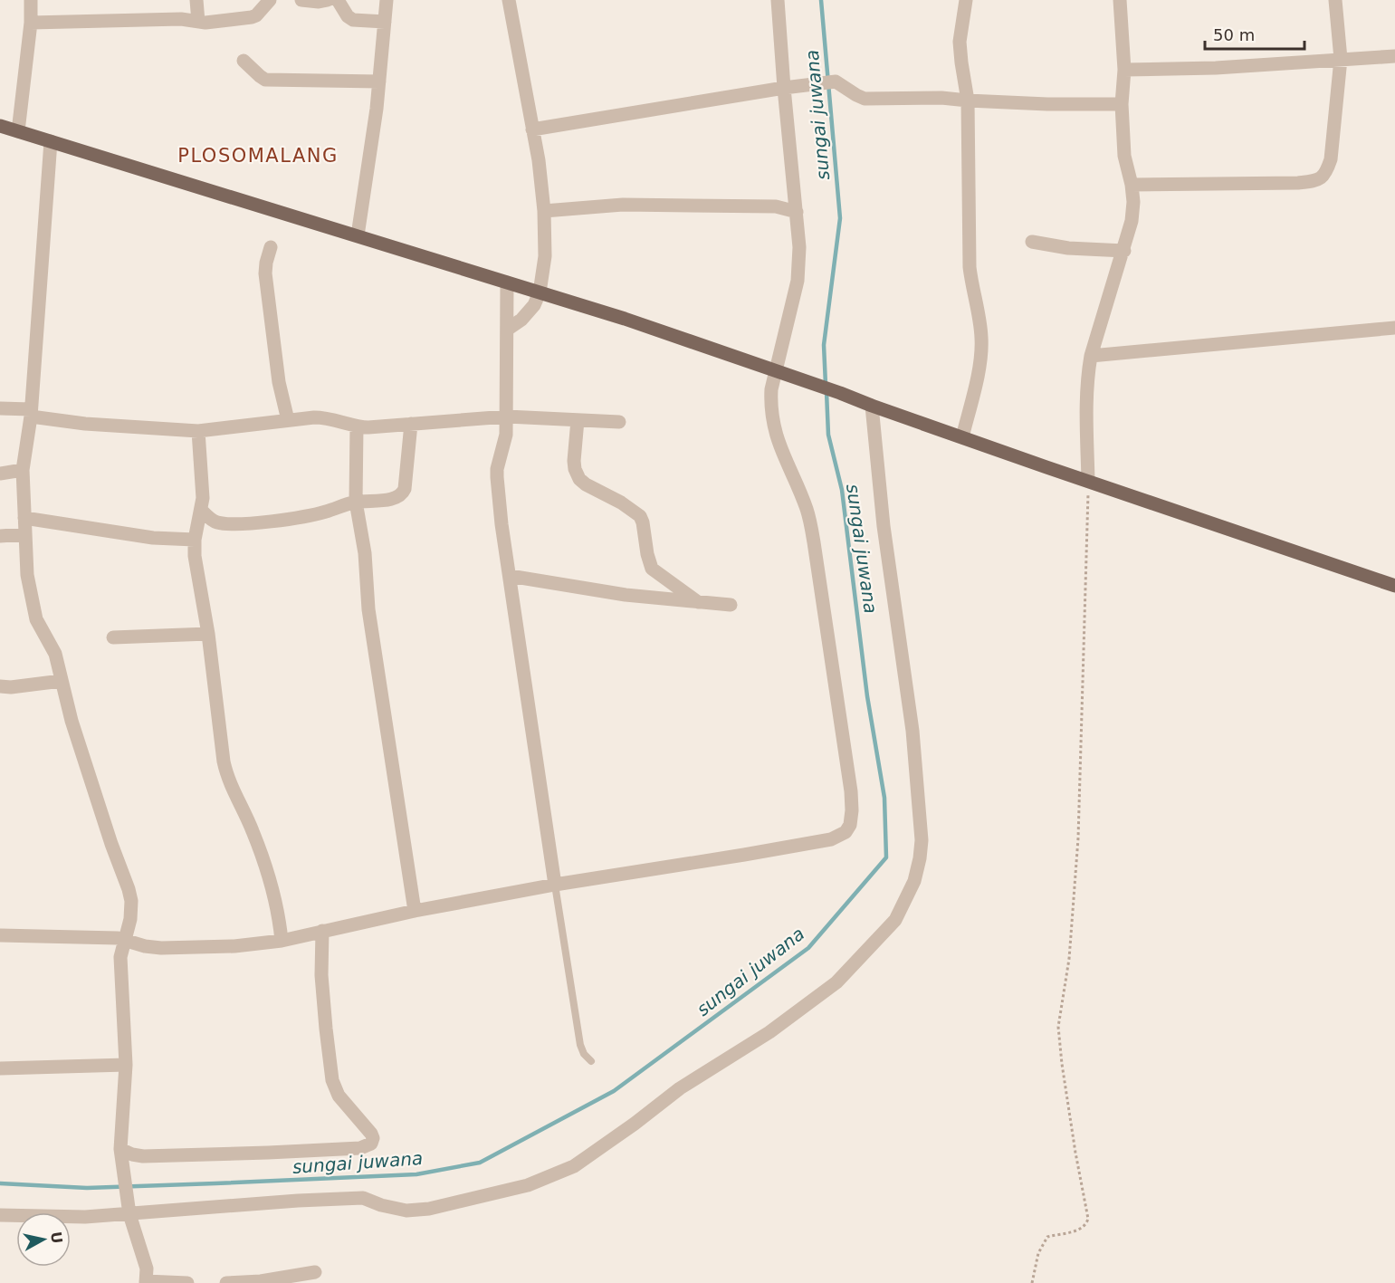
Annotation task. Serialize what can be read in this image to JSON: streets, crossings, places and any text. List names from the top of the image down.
{
  "districts": ["PLOSOMALANG"],
  "water": ["sungai juwana"],
  "scale_bar": "50 m",
  "north": "right"
}
